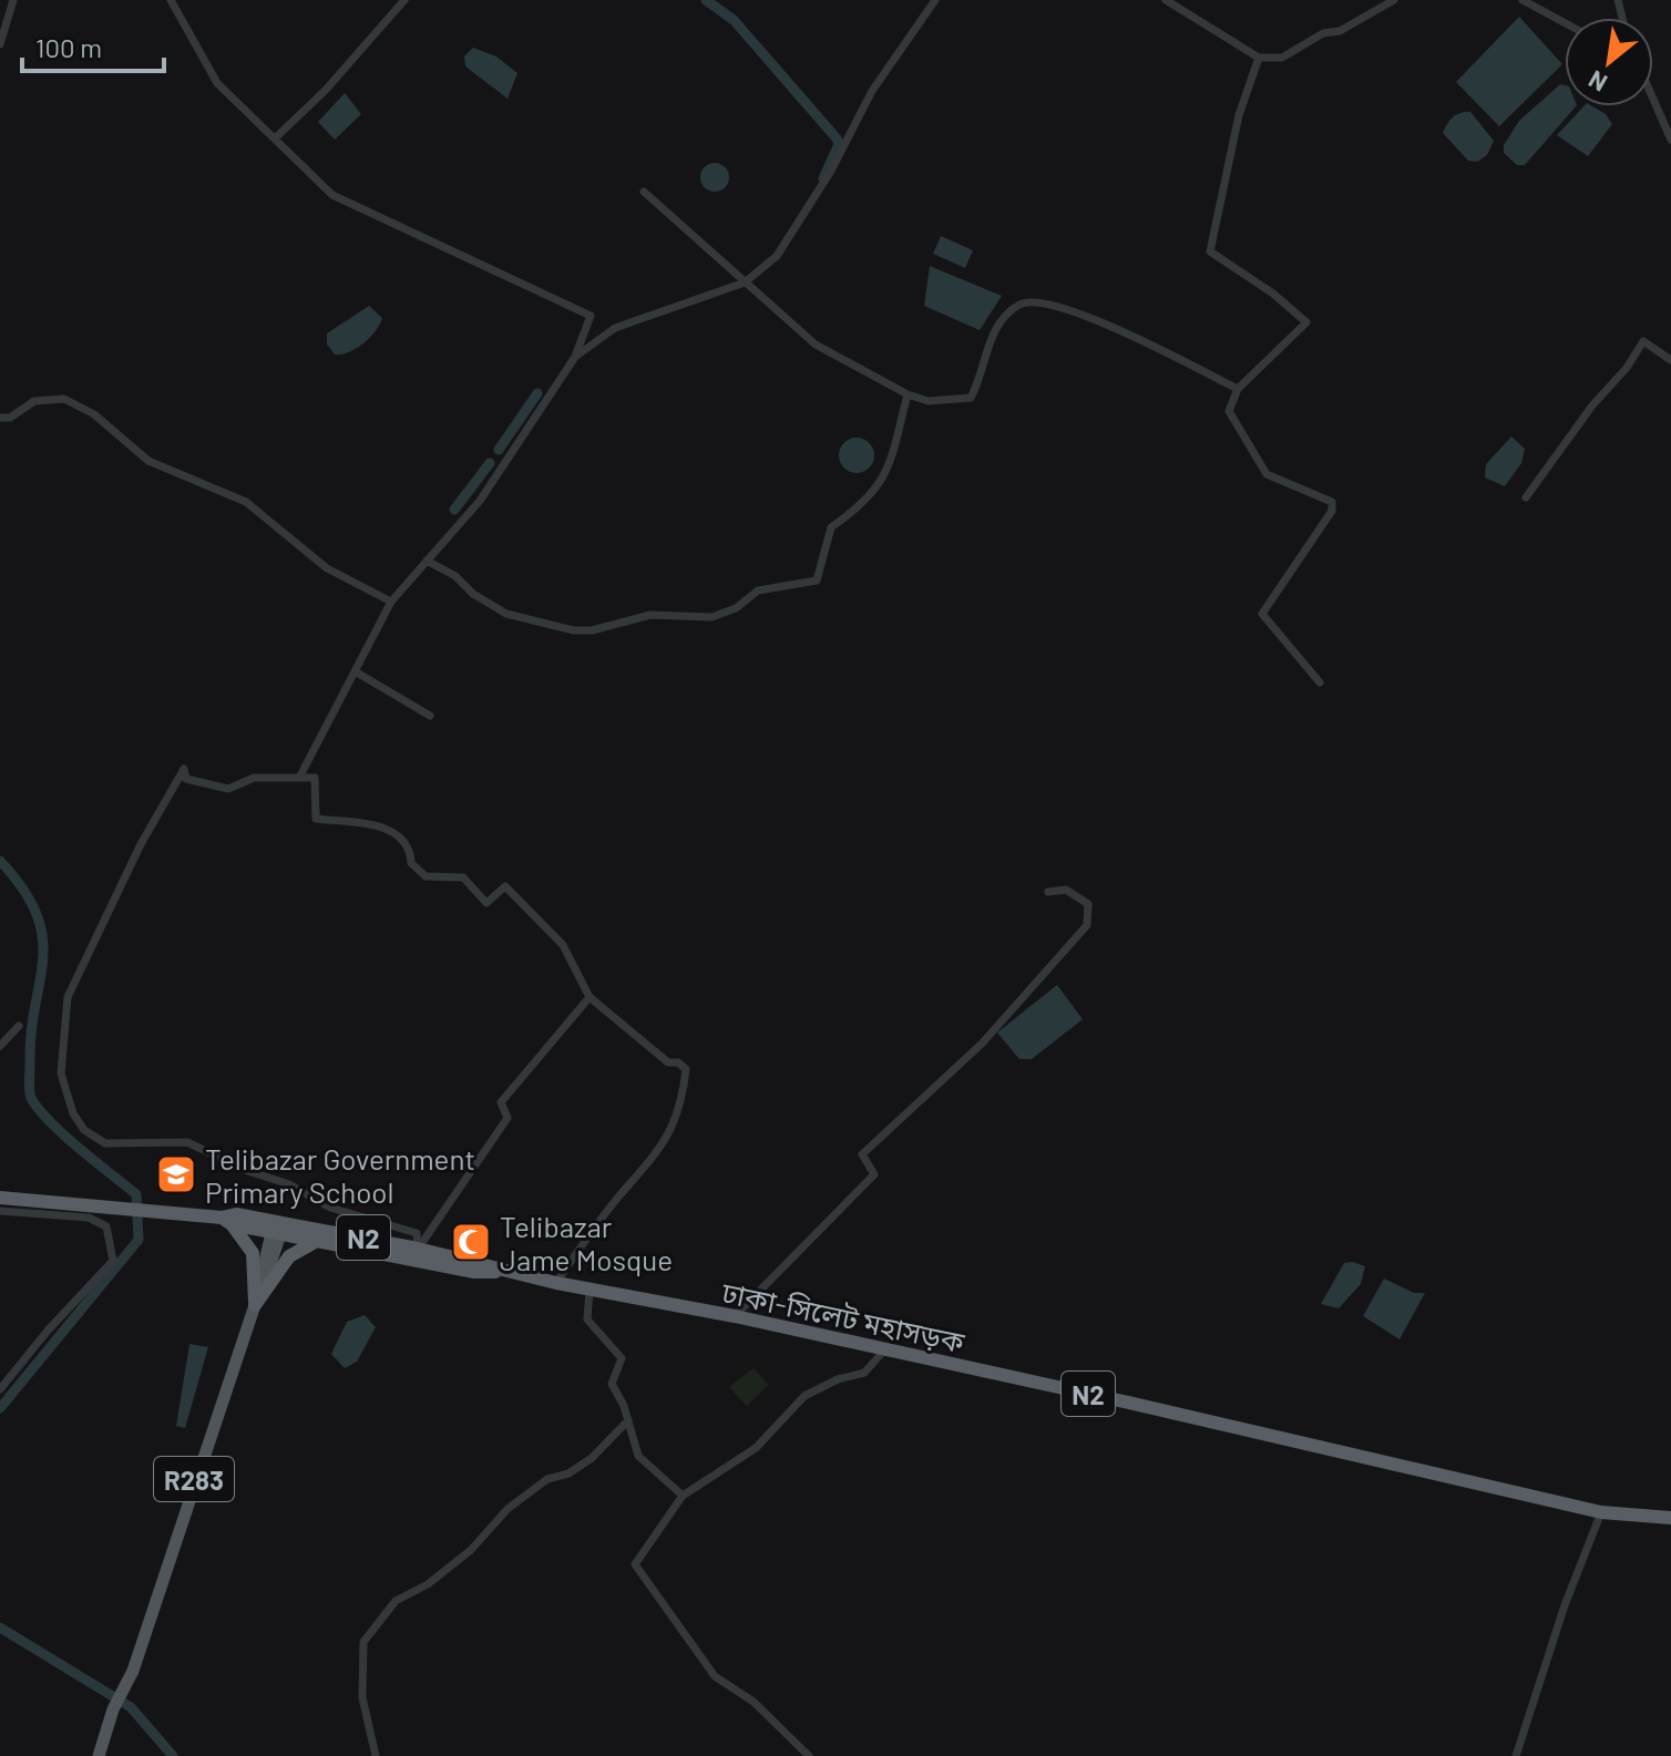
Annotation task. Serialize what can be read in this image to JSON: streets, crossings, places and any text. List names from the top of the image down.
{
  "streets": {
    "highway": ["N2", "ঢাকা-সিলেট মহাসড়ক", "R283"]
  },
  "crossings": [
    ["ঢাকা-সিলেট মহাসড়ক", "R283"]
  ],
  "places": {
    "school or university": ["Telibazar Government Primary School"],
    "mosque": ["Telibazar Jame Mosque"]
  },
  "scale_bar": "100 m",
  "north": "bottom left"
}
